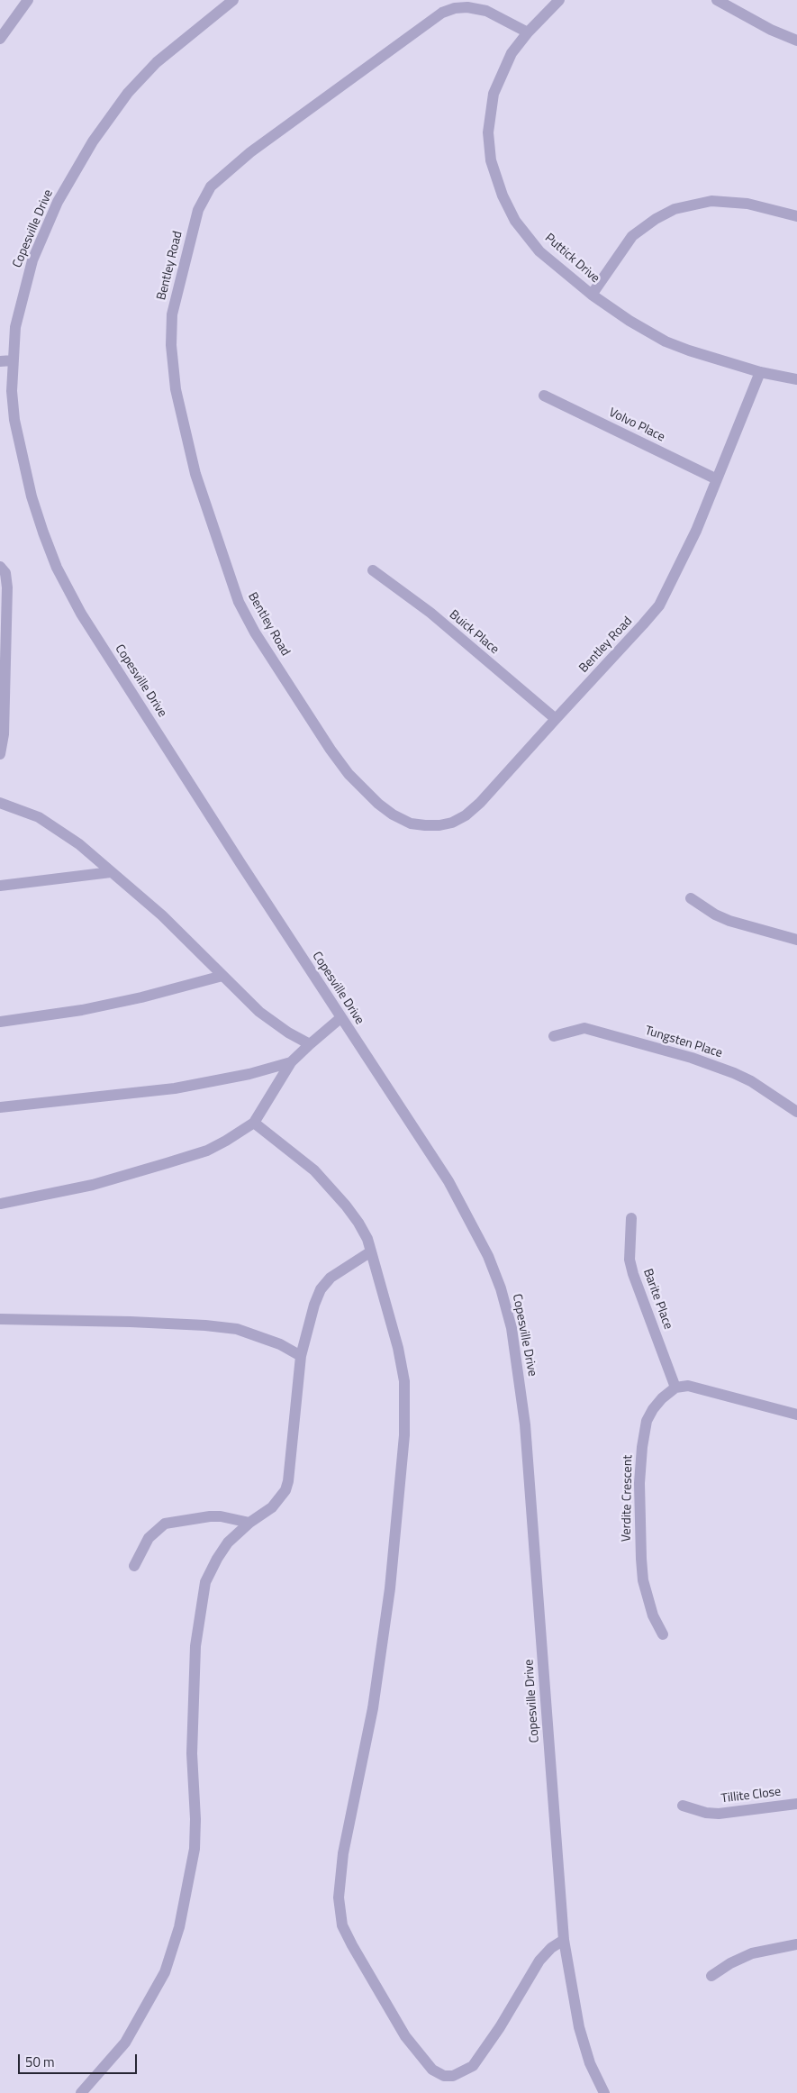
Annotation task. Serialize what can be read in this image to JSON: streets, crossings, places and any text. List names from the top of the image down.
{
  "streets": {
    "street": [
      "Copesville Drive",
      "Puttick Drive",
      "Bentley Road",
      "Volvo Place",
      "Buick Place",
      "Tungsten Place",
      "Barite Place",
      "Verdite Crescent",
      "Tillite Close"
    ]
  },
  "crossings": [
    ["Puttick Drive", "Bentley Road"],
    ["Bentley Road", "Volvo Place"],
    ["Bentley Road", "Buick Place"],
    ["Barite Place", "Verdite Crescent"]
  ],
  "scale_bar": "50 m"
}
